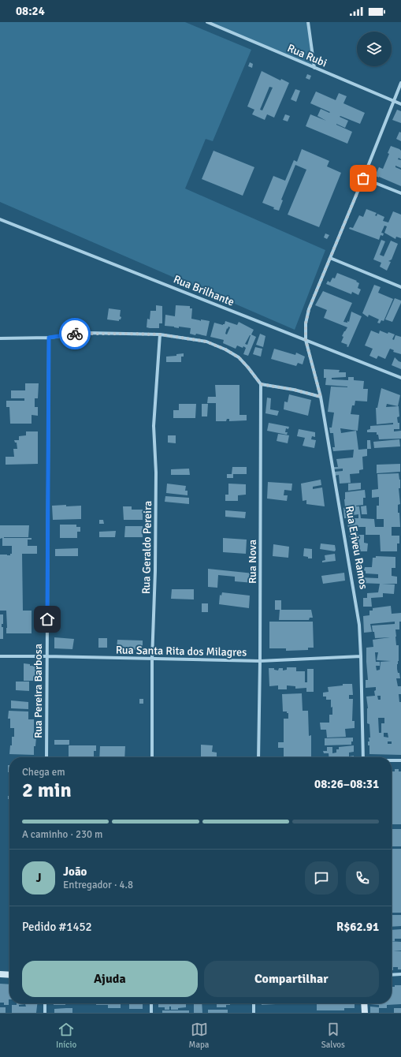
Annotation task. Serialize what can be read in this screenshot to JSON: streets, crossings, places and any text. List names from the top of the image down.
{
  "streets": {
    "street": [
      "Rua Rubi",
      "Rua Brilhante",
      "Rua Geraldo Pereira",
      "Rua Eriveu Ramos",
      "Rua Nova",
      "Rua Santa Rita dos Milagres",
      "Rua Pereira Barbosa"
    ]
  },
  "crossings": [
    ["Rua Rubi", "Rua Eriveu Ramos"],
    ["Rua Brilhante", "Rua Eriveu Ramos"],
    ["Rua Geraldo Pereira", "Rua Santa Rita dos Milagres"],
    ["Rua Eriveu Ramos", "Rua Santa Rita dos Milagres"],
    ["Rua Nova", "Rua Santa Rita dos Milagres"],
    ["Rua Santa Rita dos Milagres", "Rua Pereira Barbosa"]
  ],
  "page": {
    "status": "08:24",
    "heading": ["2 min", "Chega em", "08:26–08:31"],
    "panel": [
      "João",
      "Entregador · 4.8",
      "Pedido #1452",
      "R$62.91"
    ],
    "bar": "A caminho · 230 m",
    "round": "J",
    "buttons": ["Ajuda", "Compartilhar"],
    "tabs": ["Início", "Mapa", "Salvos"]
  }
}
